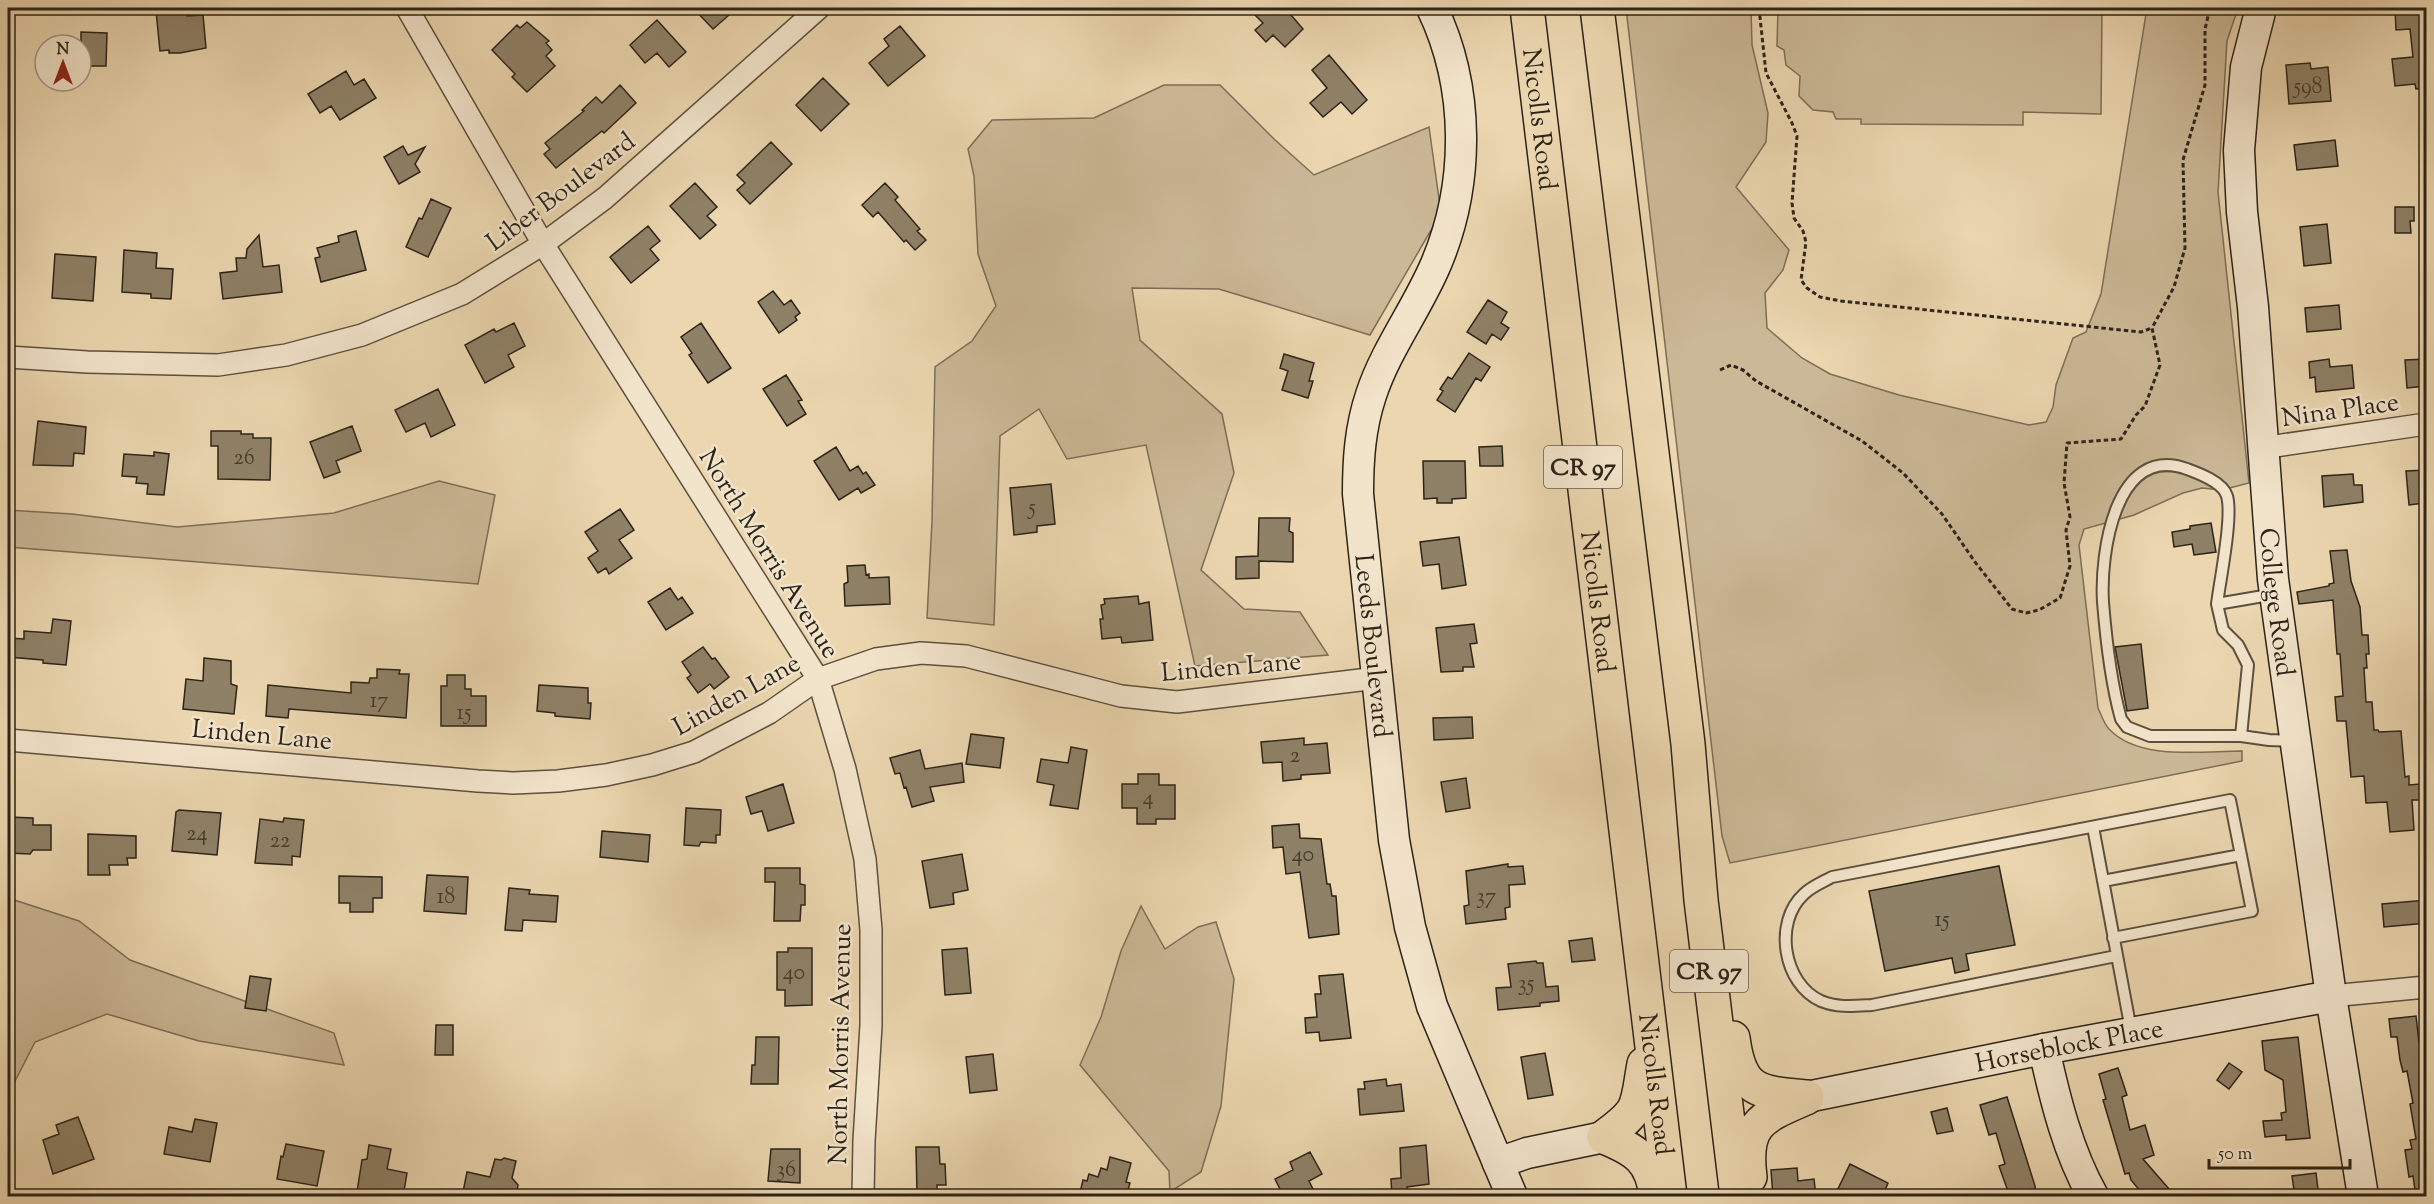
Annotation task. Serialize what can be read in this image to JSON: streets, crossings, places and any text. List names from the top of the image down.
{
  "streets": {
    "highway": ["Nicolls Road", "CR 97"],
    "street": [
      "Liber Boulevard",
      "Nina Place",
      "North Morris Avenue",
      "College Road",
      "Leeds Boulevard",
      "Linden Lane",
      "Horseblock Place"
    ]
  },
  "crossings": [
    ["Liber Boulevard", "North Morris Avenue"],
    ["Nina Place", "College Road"],
    ["North Morris Avenue", "Linden Lane"],
    ["College Road", "Horseblock Place"],
    ["Leeds Boulevard", "Linden Lane"]
  ],
  "house_numbers": [
    "598",
    "26",
    "5",
    "17",
    "15",
    "2",
    "4",
    "24",
    "22",
    "40",
    "18",
    "37",
    "15",
    "40",
    "35",
    "36"
  ],
  "scale_bar": "50 m",
  "north": "top"
}
